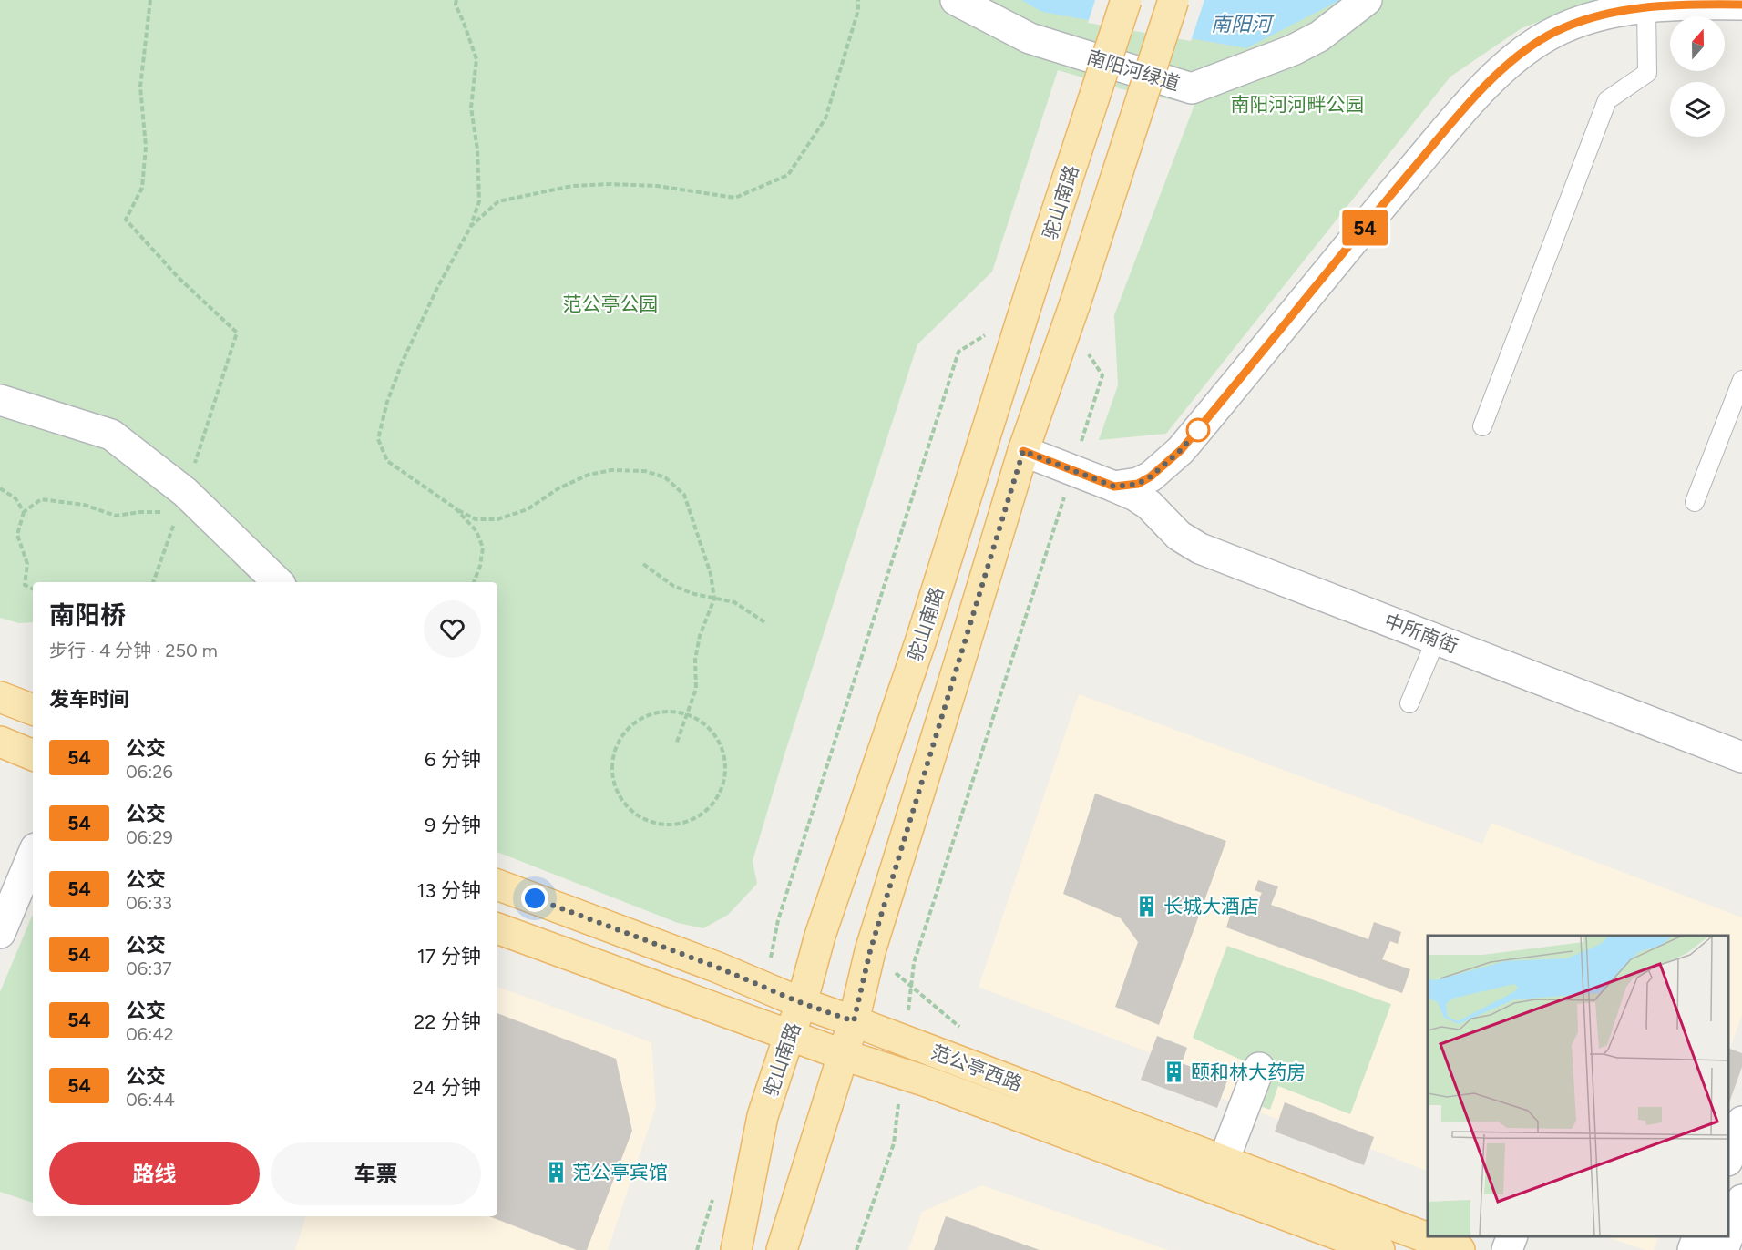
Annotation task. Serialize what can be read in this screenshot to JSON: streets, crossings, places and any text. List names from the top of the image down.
{
  "streets": {
    "main road": ["驼山南路", "范公亭西路"],
    "street": ["南阳河绿道", "中所南街"]
  },
  "crossings": [
    ["驼山南路", "范公亭西路"]
  ],
  "water": ["南阳河"],
  "parks": ["南阳河河畔公园", "范公亭公园"],
  "places": {
    "building": ["长城大酒店", "颐和林大药房", "范公亭宾馆"]
  },
  "lines": ["bus line 54"],
  "north": "top",
  "page": {
    "on_map": "54",
    "heading": [
      ["南阳桥", "步行 · 4 分钟 · 250 m"],
      "发车时间"
    ],
    "list": [
      {
        "mark": "54",
        "name": "公交",
        "note": "06:26",
        "value": "6 分钟"
      },
      {
        "mark": "54",
        "name": "公交",
        "note": "06:29",
        "value": "9 分钟"
      },
      {
        "mark": "54",
        "name": "公交",
        "note": "06:33",
        "value": "13 分钟"
      },
      {
        "mark": "54",
        "name": "公交",
        "note": "06:37",
        "value": "17 分钟"
      },
      {
        "mark": "54",
        "name": "公交",
        "note": "06:42",
        "value": "22 分钟"
      },
      {
        "mark": "54",
        "name": "公交",
        "note": "06:44",
        "value": "24 分钟"
      }
    ],
    "buttons": ["路线", "车票"]
  }
}
